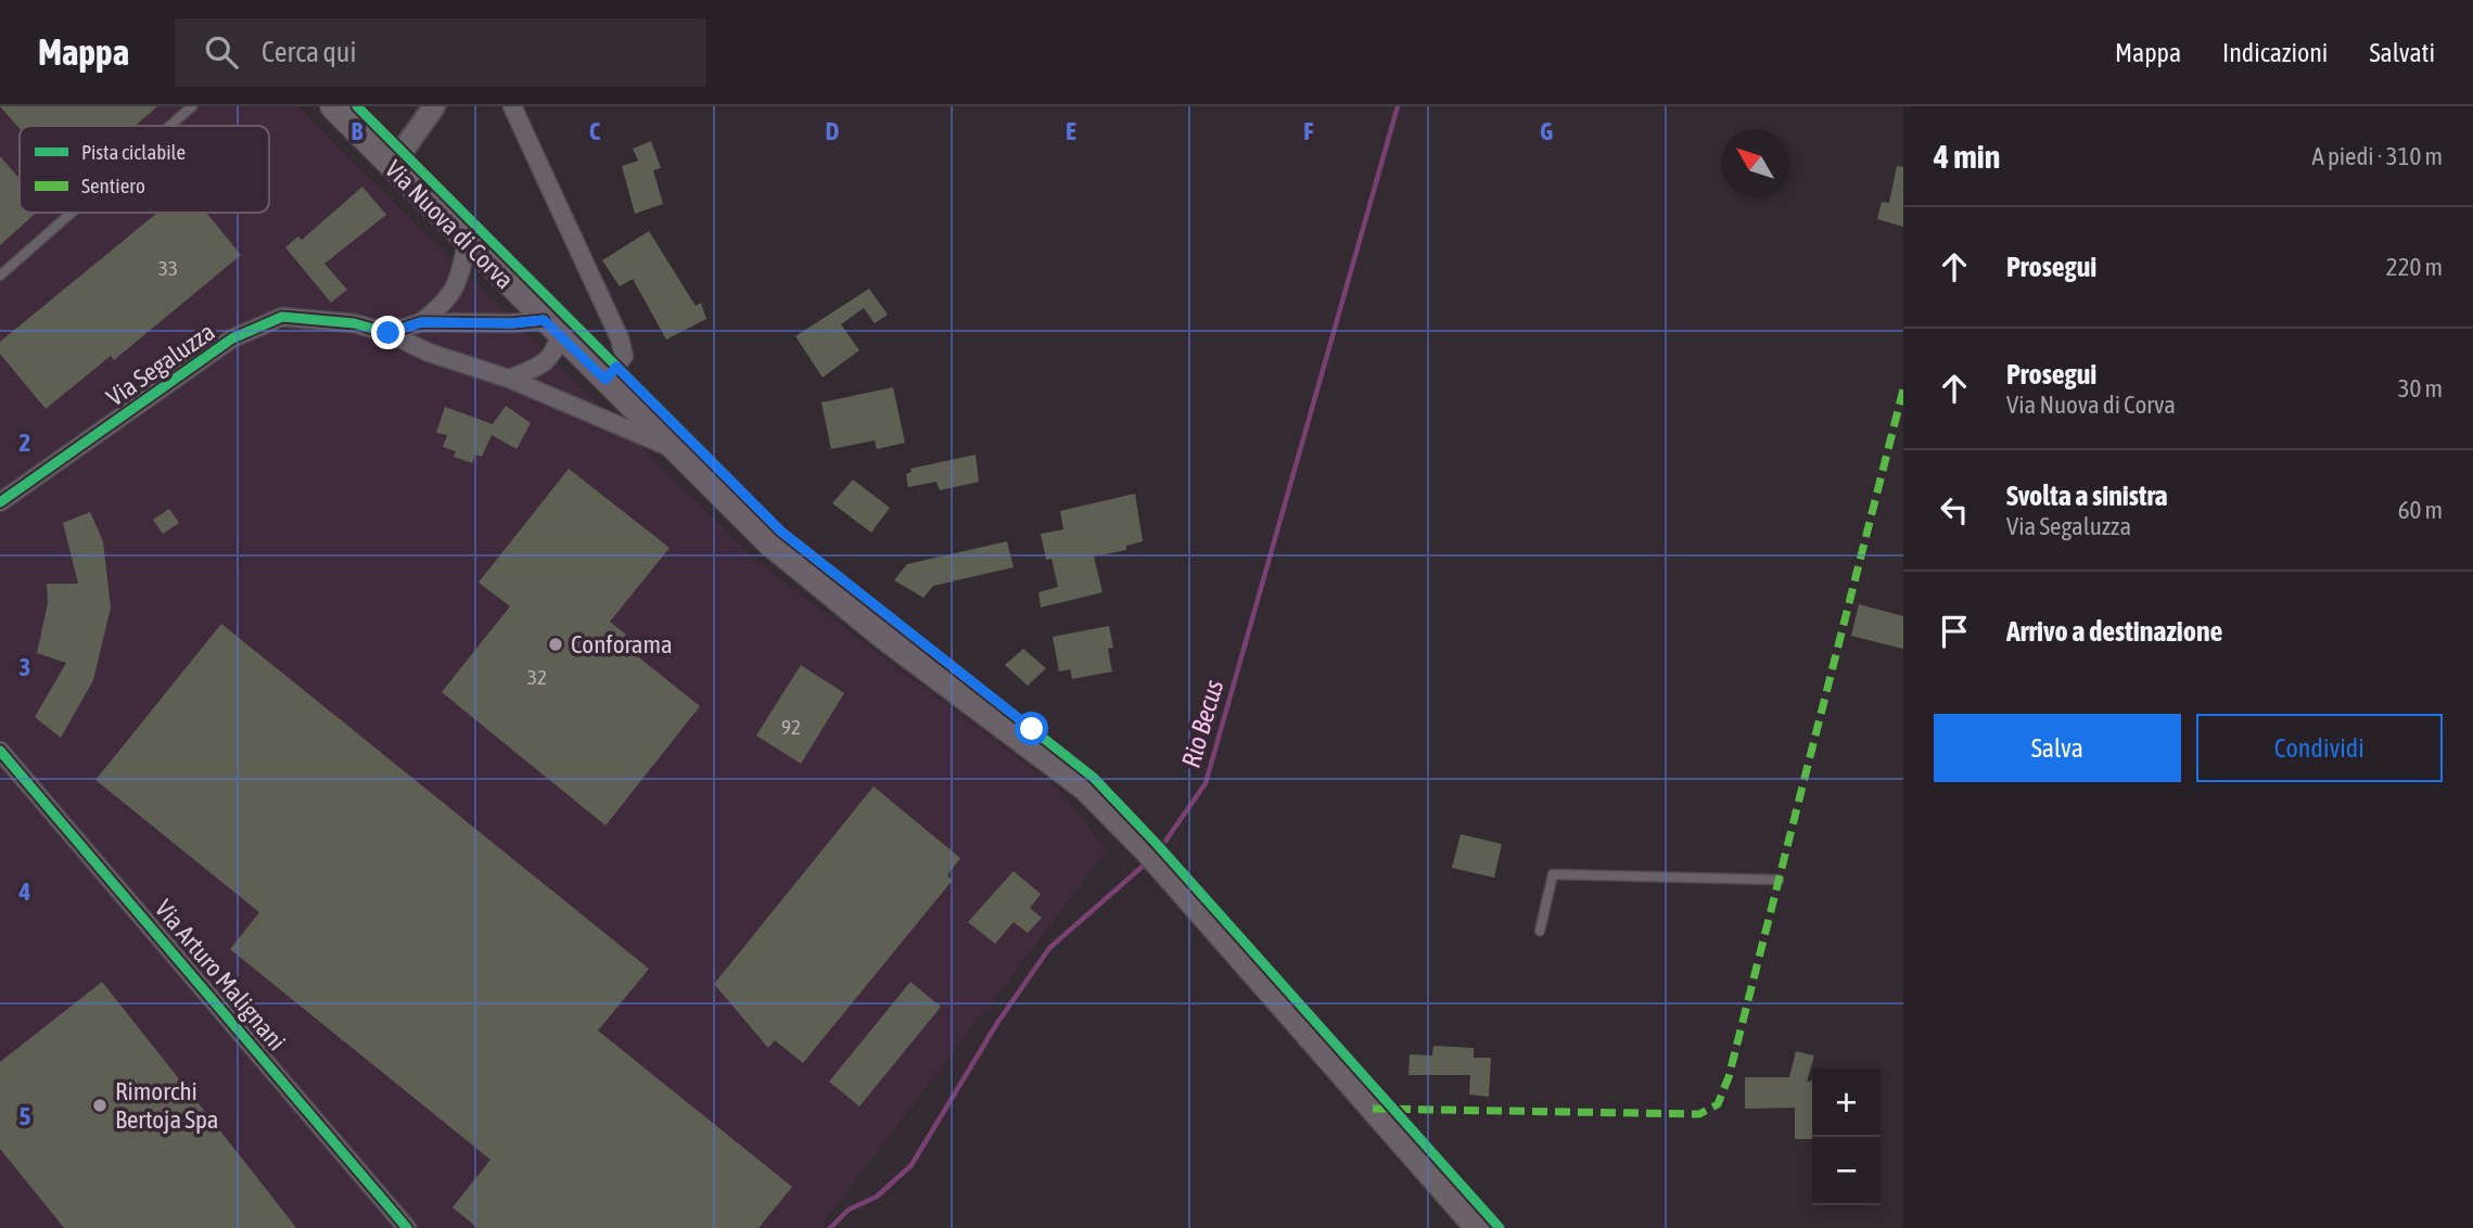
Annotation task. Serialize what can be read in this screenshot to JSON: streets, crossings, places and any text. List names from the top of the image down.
{
  "streets": {
    "main road": ["Via Nuova di Corva"],
    "street": ["Via Segaluzza", "Via Arturo Malignani"]
  },
  "crossings": [
    ["Via Nuova di Corva", "Via Segaluzza"]
  ],
  "water": ["Rio Becus"],
  "places": ["Conforama", "Rimorchi Bertoja Spa"],
  "house_numbers": ["33", "32", "92"],
  "legend": ["Pista ciclabile", "Sentiero"],
  "north": "top left",
  "page": {
    "header": "Mappa",
    "search": "Cerca qui",
    "nav": ["Mappa", "Indicazioni", "Salvati"],
    "heading": ["4 min", "A piedi · 310 m"],
    "list": [
      ["Prosegui", "220 m"],
      ["Prosegui", "Via Nuova di Corva", "30 m"],
      ["Svolta a sinistra", "Via Segaluzza", "60 m"],
      "Arrivo a destinazione"
    ],
    "buttons": ["Salva", "Condividi"],
    "map_buttons": ["+", "−"]
  },
  "grid": {
    "columns": [
      "B",
      "C",
      "D",
      "E",
      "F",
      "G"
    ],
    "rows": [
      "2",
      "3",
      "4",
      "5"
    ]
  }
}
